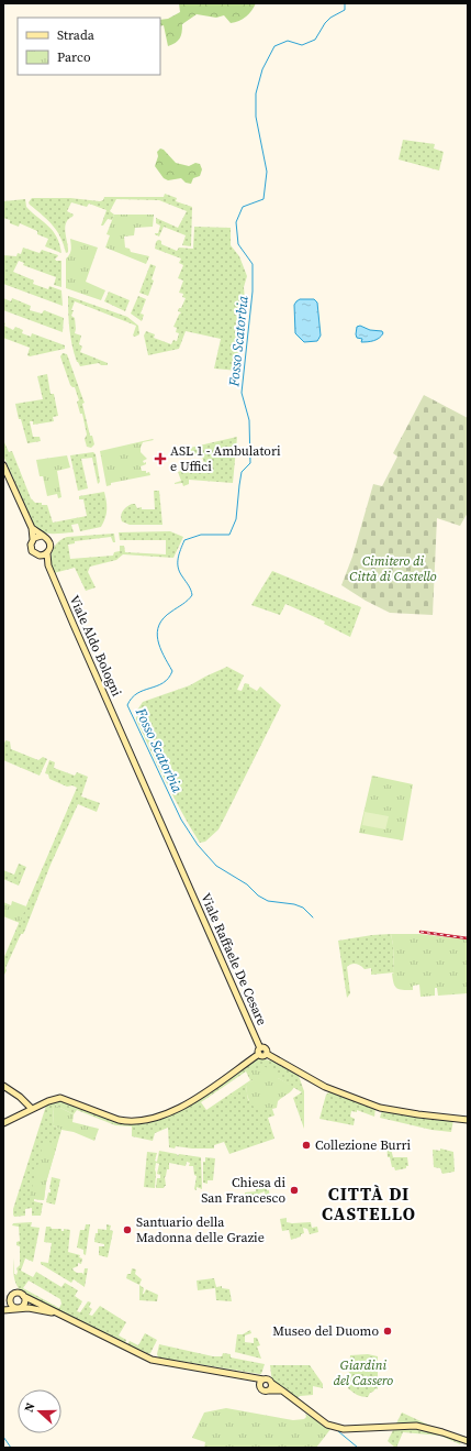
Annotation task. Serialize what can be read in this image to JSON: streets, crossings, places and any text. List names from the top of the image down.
{
  "streets": {
    "main road": ["Viale Aldo Bologni", "Viale Raffaele De Cesare"]
  },
  "crossings": [
    ["Viale Aldo Bologni", "Viale Raffaele De Cesare"]
  ],
  "districts": ["CITTÀ DI CASTELLO"],
  "water": ["Fosso Scatorbia"],
  "parks": ["Cimitero di Città di Castello", "Giardini del Cassero"],
  "places": {
    "health": ["ASL 1 - Ambulatori e Uffici"],
    "other": [
      "Collezione Burri",
      "Chiesa di San Francesco",
      "Santuario della Madonna delle Grazie",
      "Museo del Duomo"
    ]
  },
  "legend": ["Strada", "Parco"],
  "north": "left"
}
